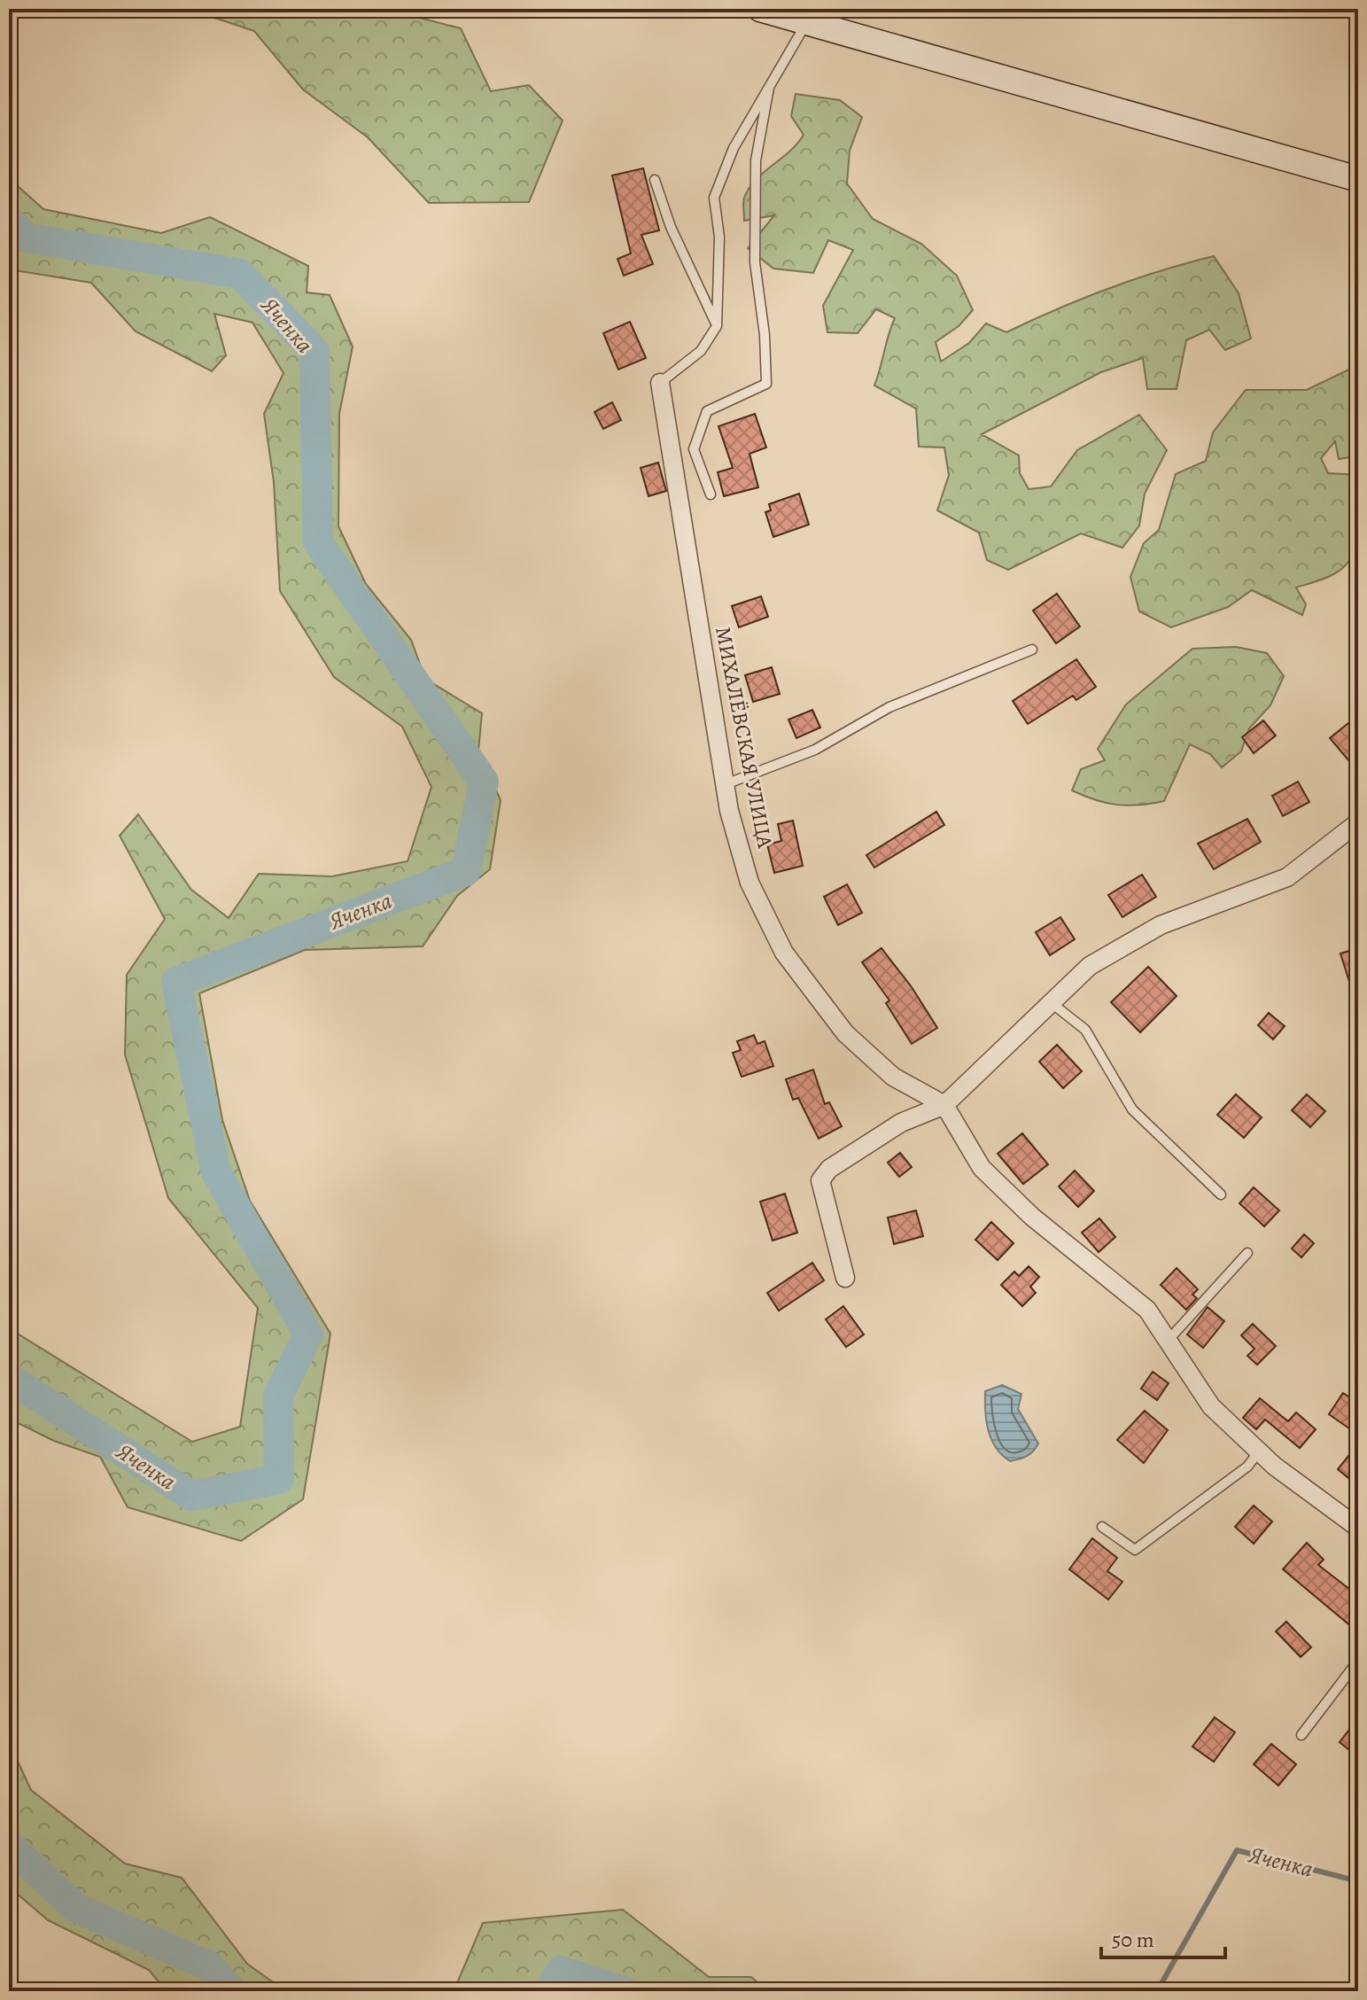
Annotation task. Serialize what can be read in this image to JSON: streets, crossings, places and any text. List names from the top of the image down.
{
  "streets": {
    "street": ["МИХАЛЁВСКАЯ УЛИЦА"]
  },
  "water": ["Яченка"],
  "scale_bar": "50 m"
}
